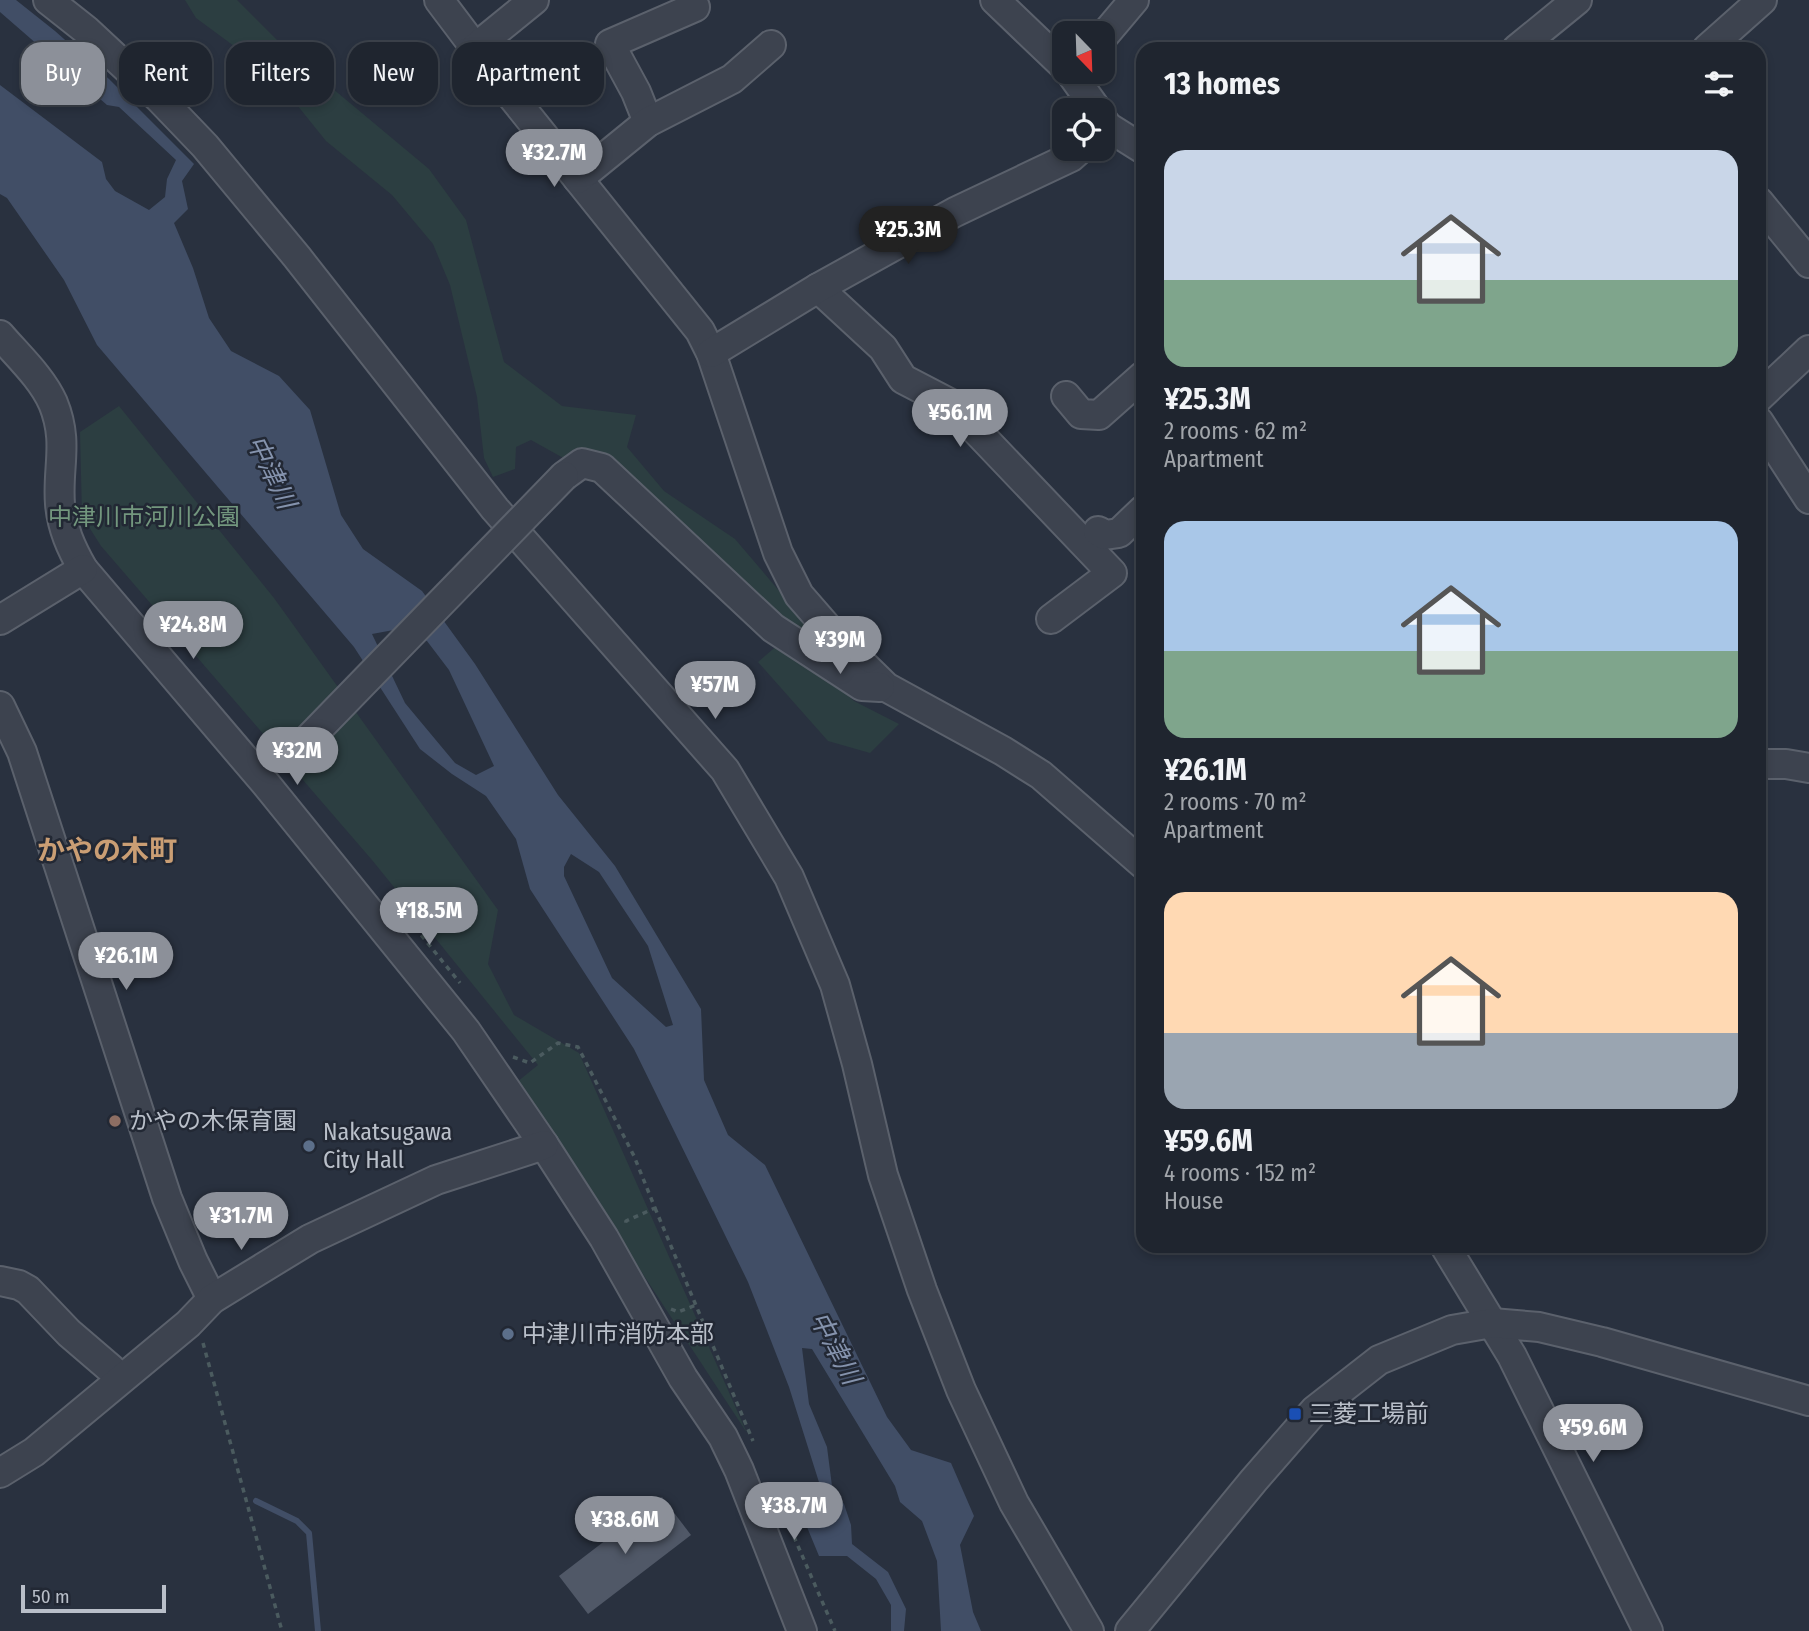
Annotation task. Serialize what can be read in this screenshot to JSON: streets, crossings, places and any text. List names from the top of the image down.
{
  "districts": ["かやの木町"],
  "water": ["中津川"],
  "parks": ["中津川市河川公園"],
  "places": {
    "other": ["かやの木保育園", "Nakatsugawa City Hall", "中津川市消防本部"],
    "transit": ["三菱工場前"]
  },
  "scale_bar": "50 m",
  "north": "bottom right",
  "page": {
    "chip": [
      "Buy",
      "Rent",
      "Filters",
      "New",
      "Apartment"
    ],
    "heading": "13 homes",
    "list": [
      {
        "name": "¥25.3M",
        "note": "2 rooms · 62 m² · Apartment"
      },
      {
        "name": "¥26.1M",
        "note": "2 rooms · 70 m² · Apartment"
      },
      {
        "name": "¥59.6M",
        "note": "4 rooms · 152 m² · House"
      }
    ],
    "price": [
      "¥32.7M",
      "¥25.3M",
      "¥56.1M",
      "¥24.8M",
      "¥39M",
      "¥57M",
      "¥32M",
      "¥18.5M",
      "¥26.1M",
      "¥31.7M",
      "¥59.6M",
      "¥38.7M",
      "¥38.6M"
    ],
    "scale": "50 m"
  }
}
